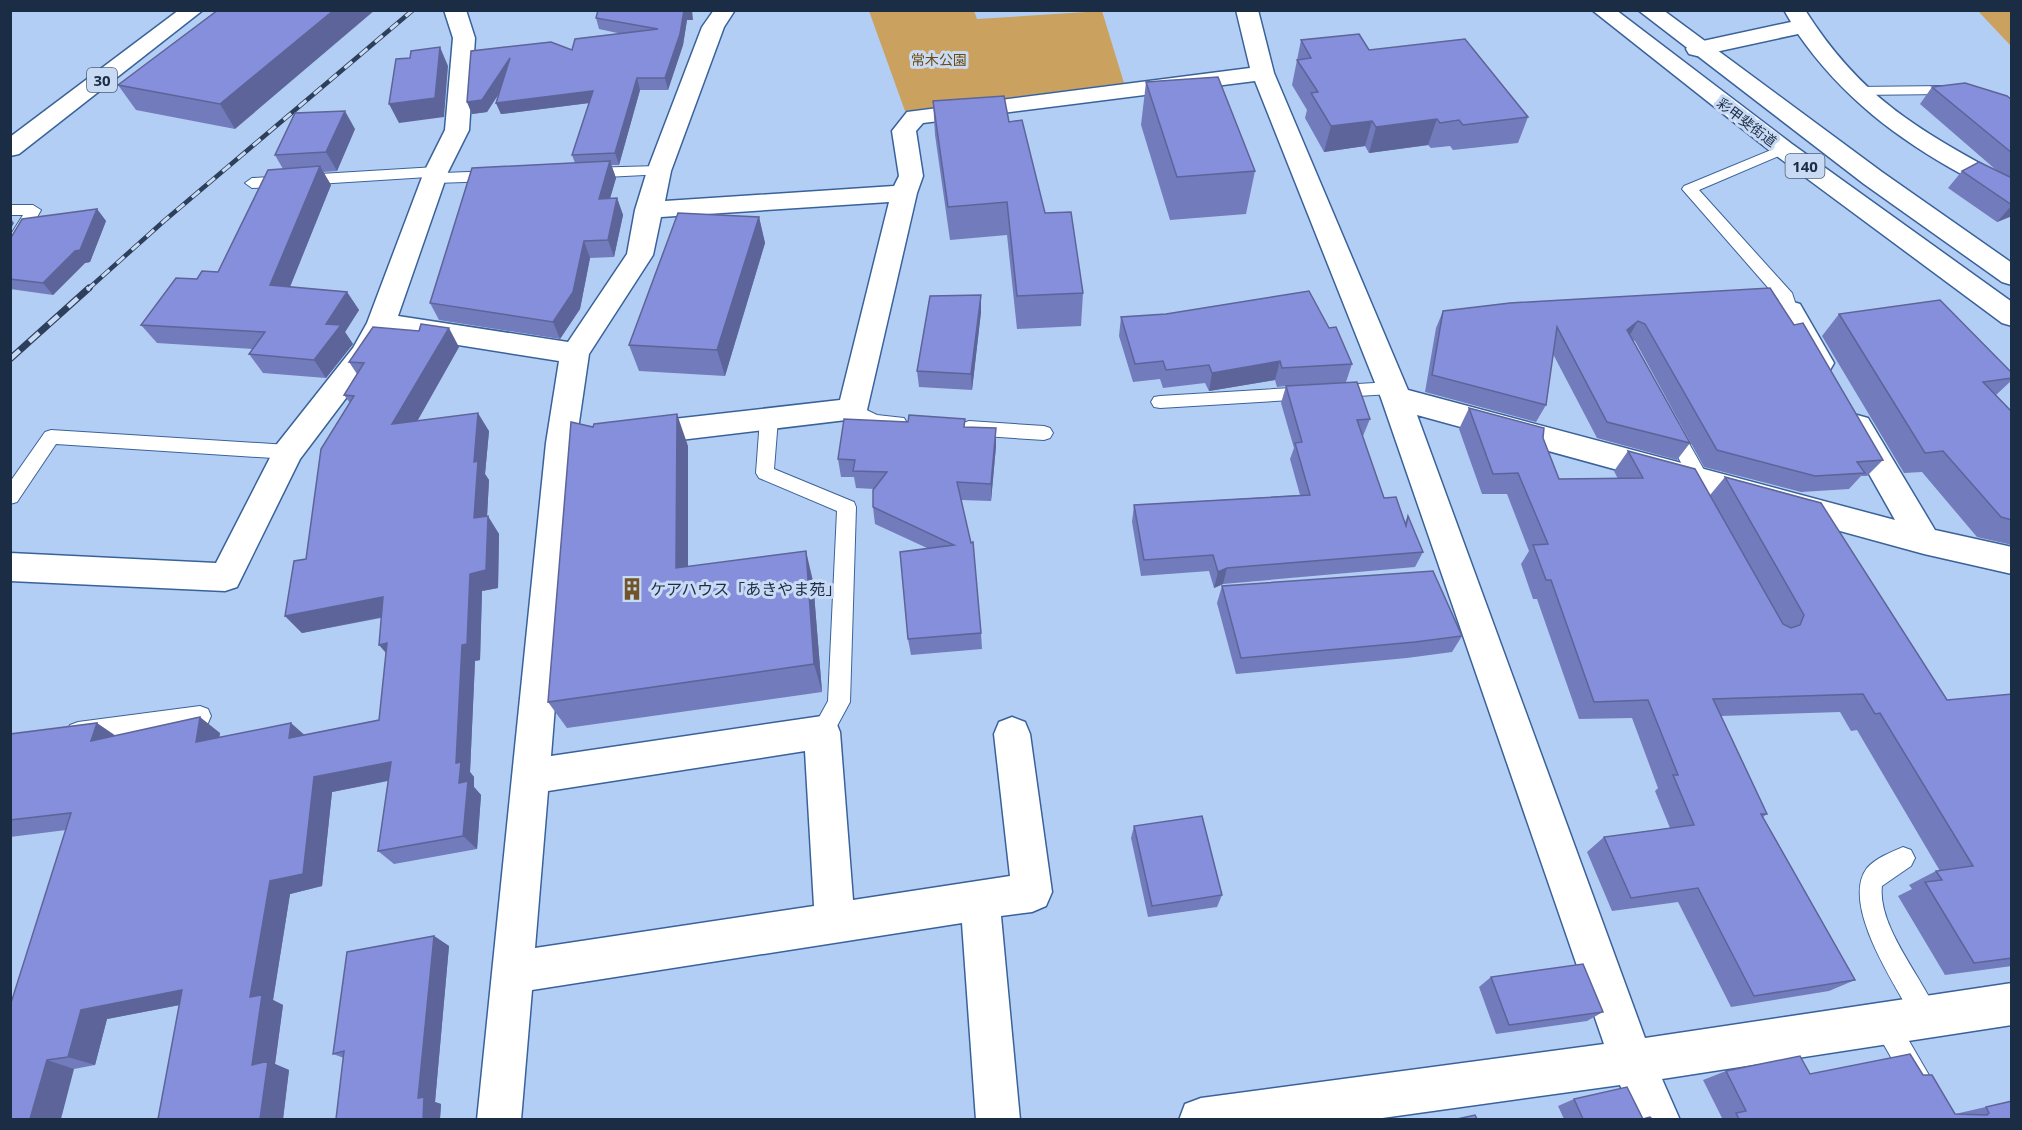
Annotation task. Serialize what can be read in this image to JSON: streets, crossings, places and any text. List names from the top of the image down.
{
  "streets": {
    "main road": ["30", "彩甲斐街道", "140"]
  },
  "parks": ["常木公園"],
  "places": {
    "building": ["ケアハウス「あきやま苑」"]
  }
}
